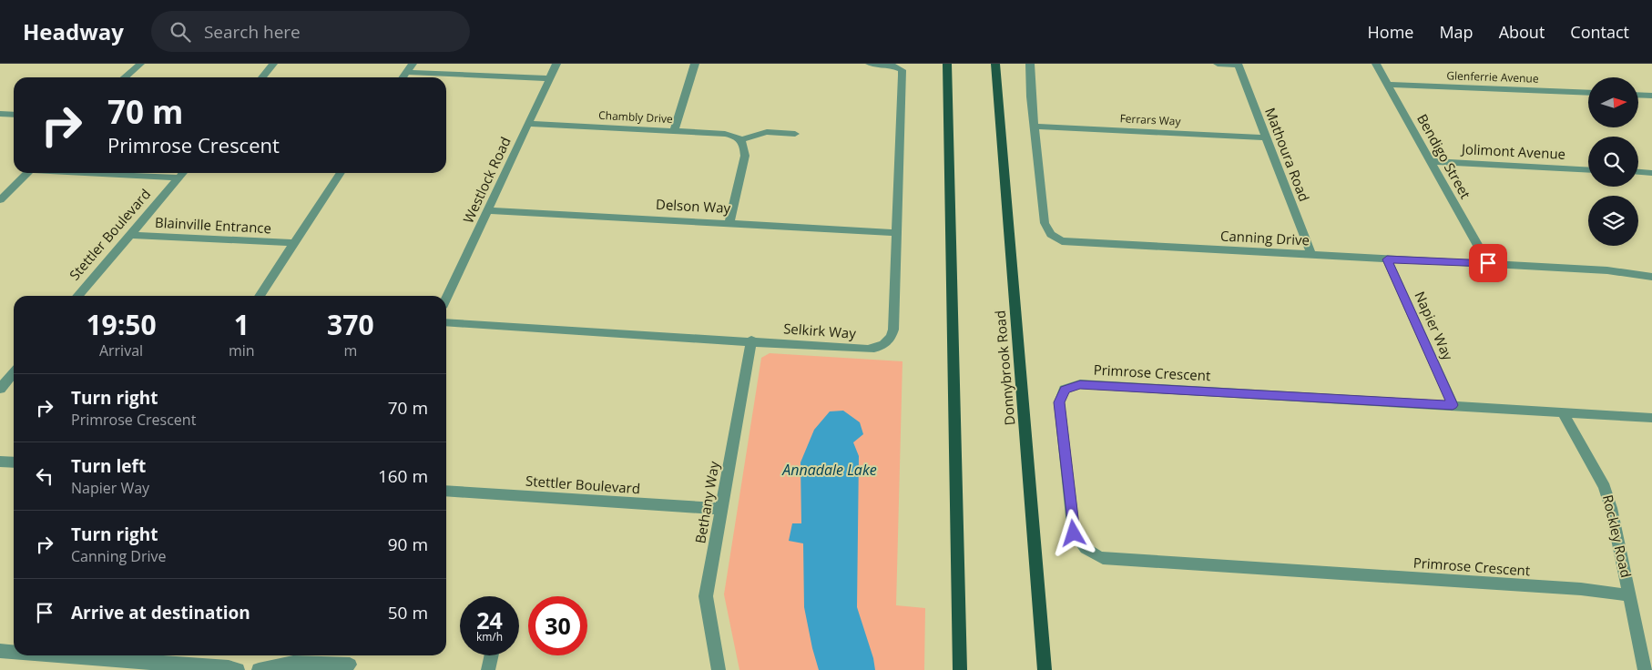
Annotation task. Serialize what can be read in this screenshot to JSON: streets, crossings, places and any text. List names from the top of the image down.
{
  "streets": {
    "main road": ["Donnybrook Road"],
    "street": [
      "Glenferrie Avenue",
      "Chambly Drive",
      "Ferrars Way",
      "Jolimont Avenue",
      "Mathoura Road",
      "Bendigo Street",
      "Westlock Road",
      "Delson Way",
      "Blainville Entrance",
      "Stettler Boulevard",
      "Canning Drive",
      "Napier Way",
      "Selkirk Way",
      "Primrose Crescent",
      "Bethany Way",
      "Rockley Road"
    ]
  },
  "crossings": [
    ["Glenferrie Avenue", "Bendigo Street"],
    ["Chambly Drive", "Westlock Road"],
    ["Ferrars Way", "Mathoura Road"],
    ["Ferrars Way", "Canning Drive"],
    ["Jolimont Avenue", "Bendigo Street"],
    ["Mathoura Road", "Canning Drive"],
    ["Bendigo Street", "Canning Drive"],
    ["Westlock Road", "Delson Way"],
    ["Delson Way", "Selkirk Way"],
    ["Blainville Entrance", "Stettler Boulevard"],
    ["Stettler Boulevard", "Bethany Way"],
    ["Canning Drive", "Napier Way"],
    ["Napier Way", "Primrose Crescent"],
    ["Selkirk Way", "Bethany Way"],
    ["Primrose Crescent", "Rockley Road"]
  ],
  "water": ["Annadale Lake"],
  "north": "right",
  "page": {
    "header": "Headway",
    "search": "Search here",
    "nav": [
      "Home",
      "Map",
      "About",
      "Contact"
    ],
    "turn": ["70 m", "Primrose Crescent"],
    "eta": [
      "19:50",
      "Arrival",
      "1",
      "min",
      "370",
      "m"
    ],
    "list": [
      {
        "name": "Turn right",
        "note": "Primrose Crescent",
        "value": "70 m"
      },
      {
        "name": "Turn left",
        "note": "Napier Way",
        "value": "160 m"
      },
      {
        "name": "Turn right",
        "note": "Canning Drive",
        "value": "90 m"
      },
      {
        "name": "Arrive at destination",
        "value": "50 m"
      }
    ],
    "speed": "24 km/h",
    "limit": "30"
  }
}
